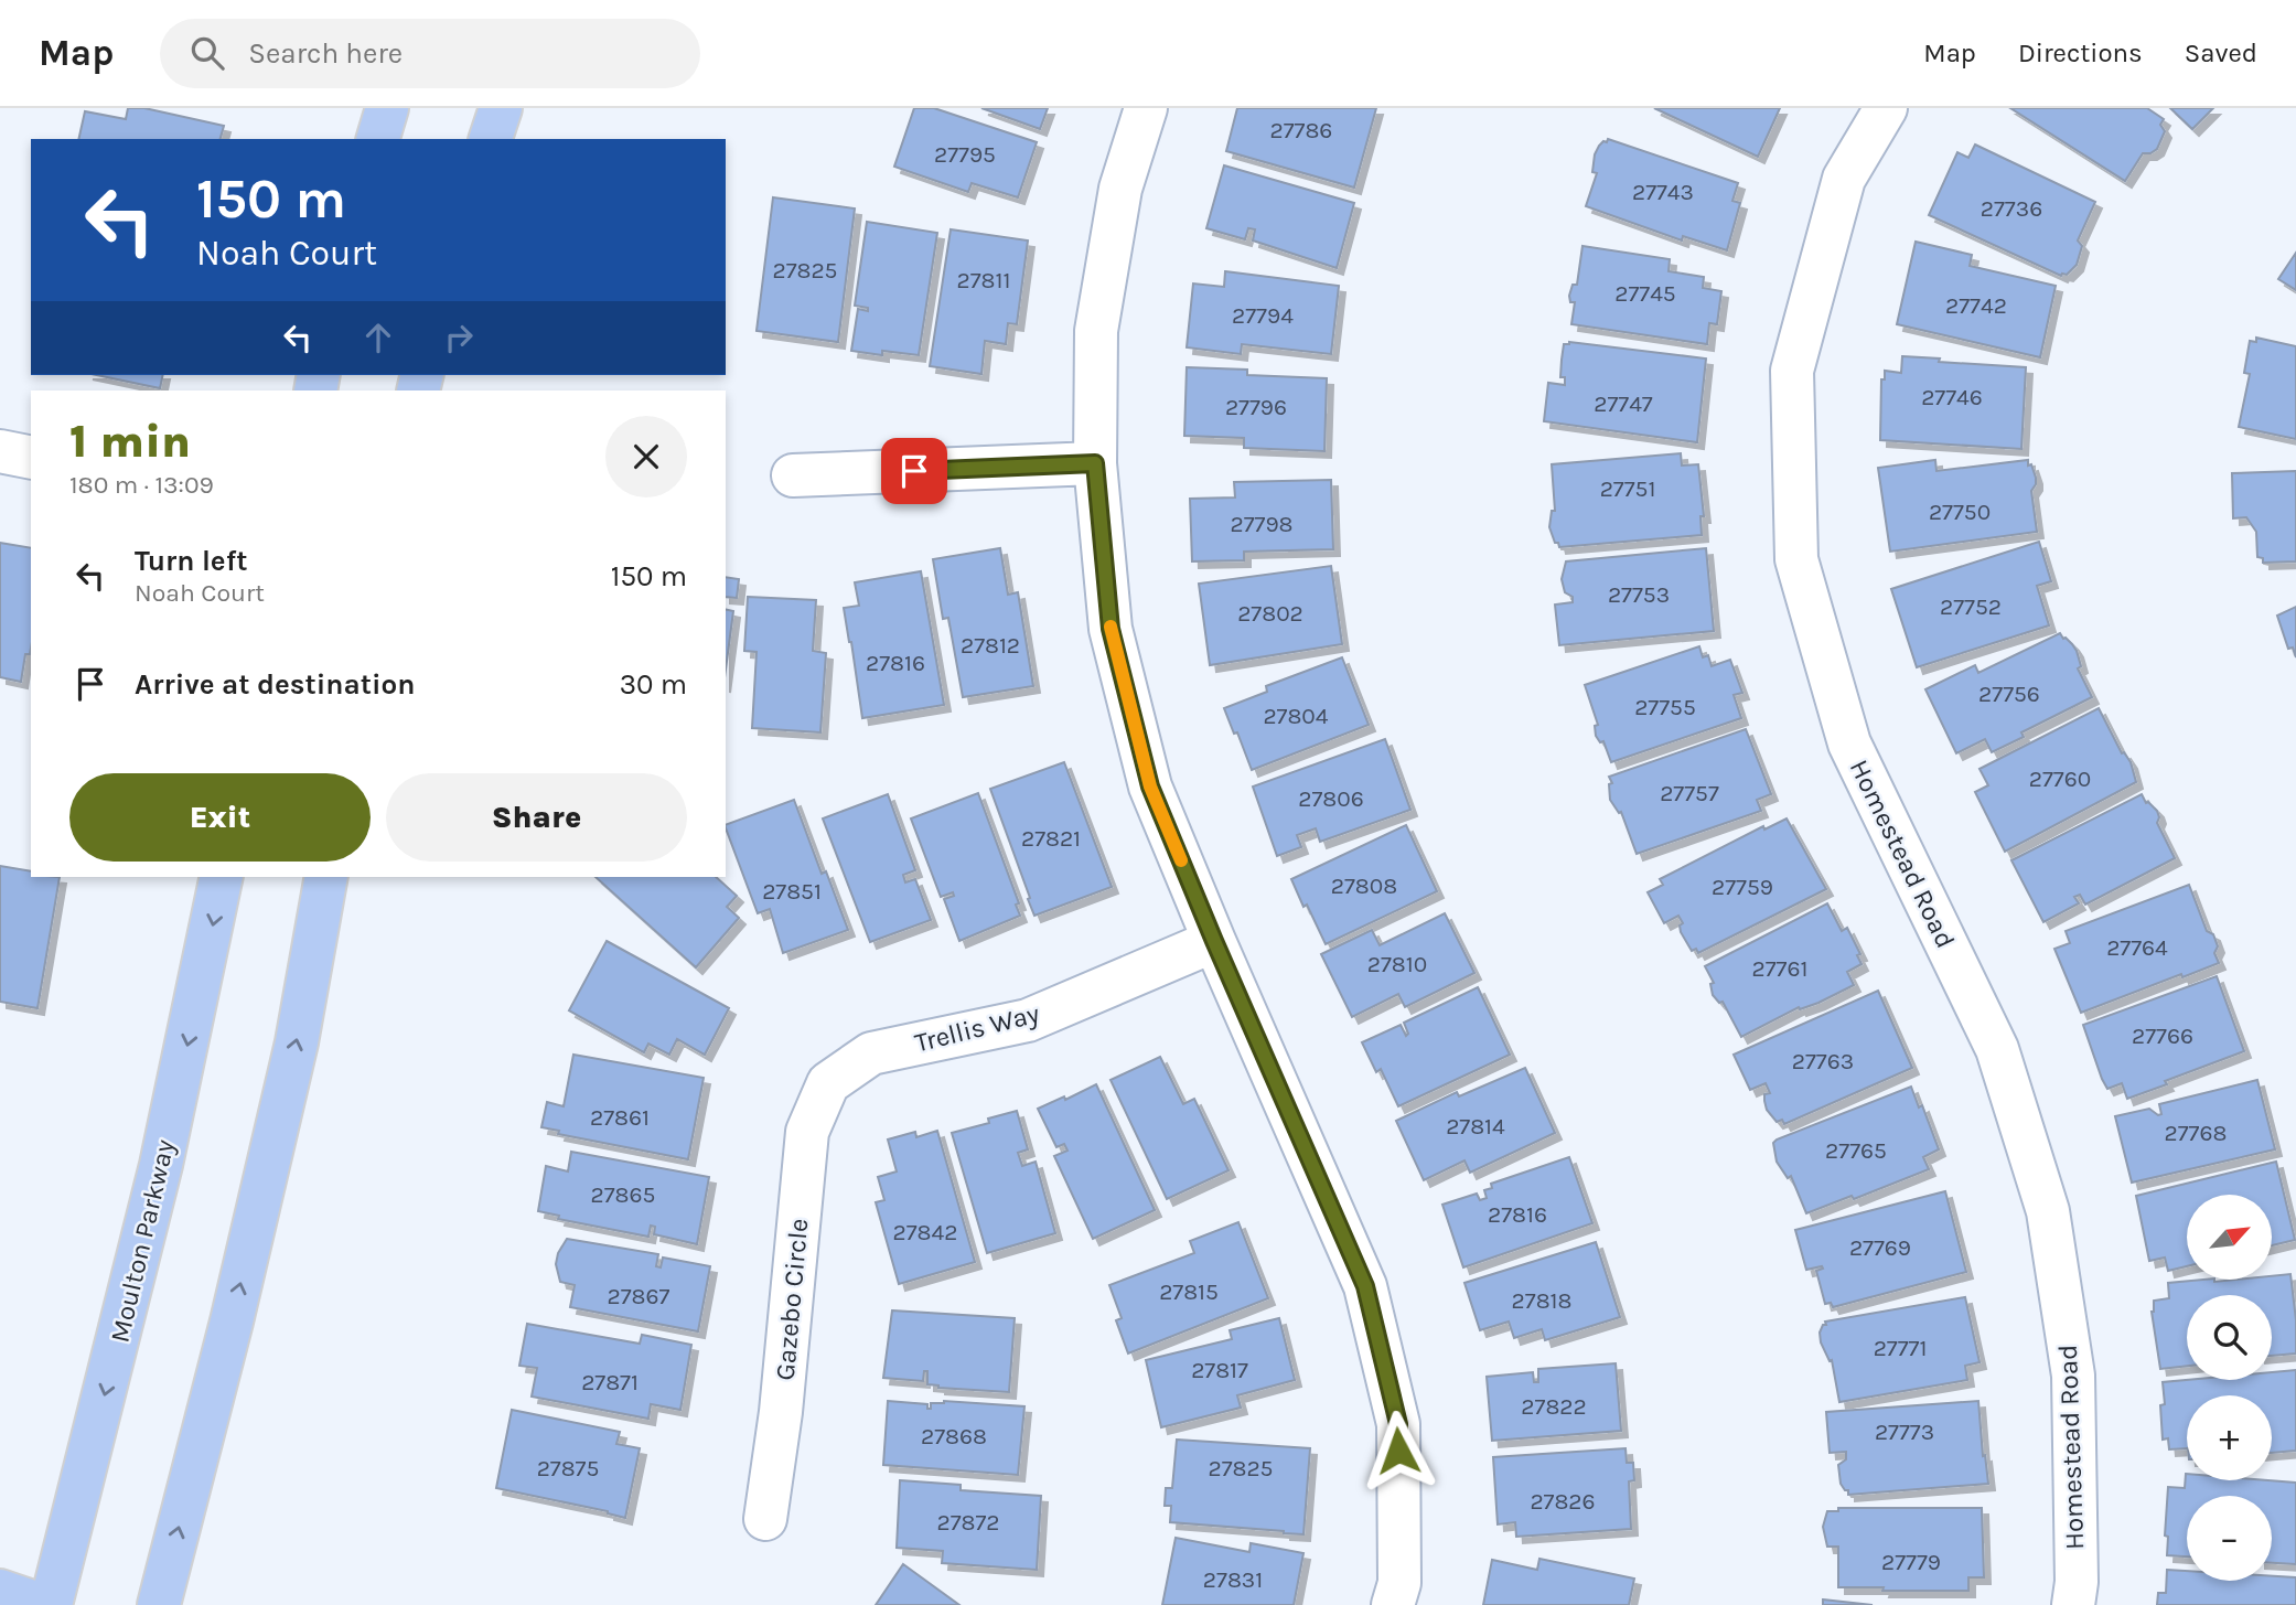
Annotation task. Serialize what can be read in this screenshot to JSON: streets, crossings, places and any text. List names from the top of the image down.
{
  "streets": {
    "main road": ["Moulton Parkway"],
    "street": ["Homestead Road", "Trellis Way", "Gazebo Circle"]
  },
  "crossings": [
    ["Trellis Way", "Gazebo Circle"]
  ],
  "house_numbers": [
    "27786",
    "27795",
    "27743",
    "27736",
    "27825",
    "27811",
    "27745",
    "27742",
    "27794",
    "27746",
    "27747",
    "27796",
    "27751",
    "27750",
    "27798",
    "27753",
    "27752",
    "27802",
    "27812",
    "27816",
    "27756",
    "27755",
    "27804",
    "27760",
    "27757",
    "27806",
    "27821",
    "27808",
    "27759",
    "27851",
    "27764",
    "27810",
    "27761",
    "27766",
    "27763",
    "27861",
    "27814",
    "27768",
    "27765",
    "27865",
    "27816",
    "27842",
    "27769",
    "27815",
    "27867",
    "27818",
    "27771",
    "27817",
    "27871",
    "27822",
    "27773",
    "27868",
    "27875",
    "27825",
    "27826",
    "27872",
    "27779",
    "27831"
  ],
  "north": "top right",
  "page": {
    "header": "Map",
    "search": "Search here",
    "nav": ["Map", "Directions", "Saved"],
    "turn": ["150 m", "Noah Court"],
    "heading": ["1 min", "180 m · 13:09"],
    "list": [
      {
        "name": "Turn left",
        "note": "Noah Court",
        "value": "150 m"
      },
      {
        "name": "Arrive at destination",
        "value": "30 m"
      }
    ],
    "buttons": ["Exit", "Share"],
    "map_buttons": ["+", "−"]
  }
}
